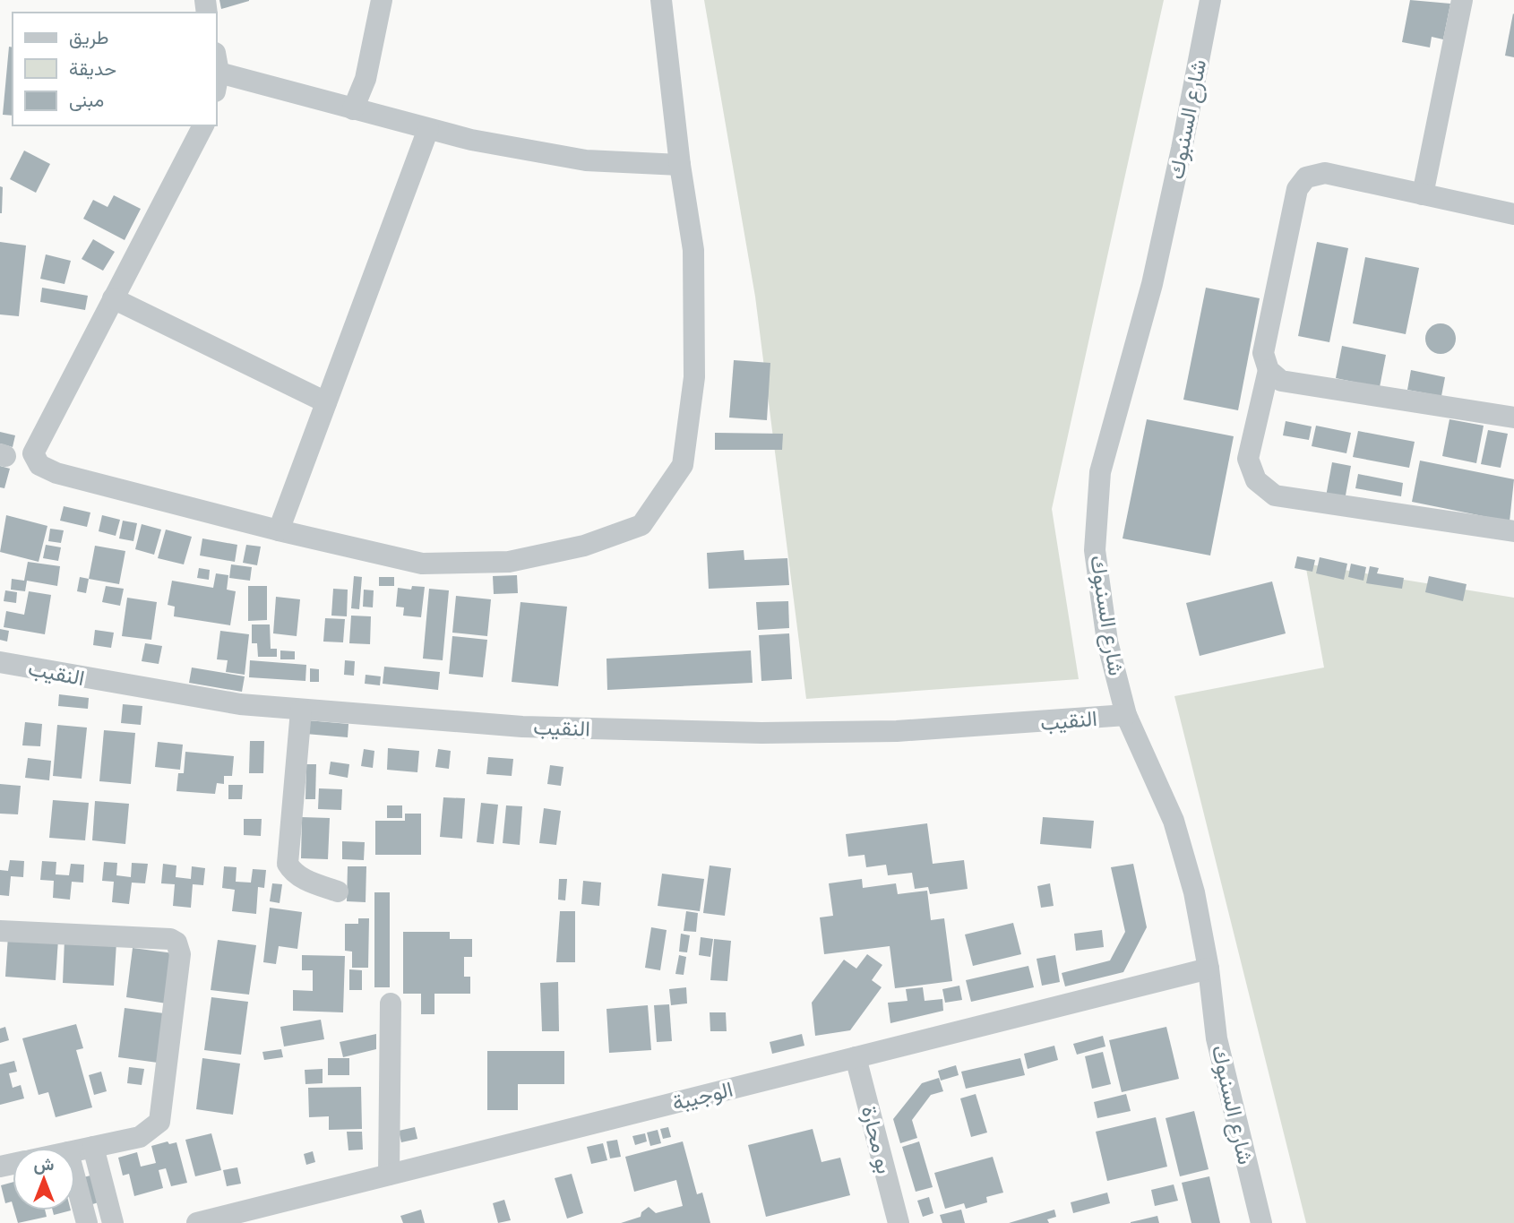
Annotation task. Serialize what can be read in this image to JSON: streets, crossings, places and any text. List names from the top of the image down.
{
  "streets": {
    "street": [
      "شارع السنبوك",
      "النقيب",
      "الوجيبة",
      "بو محارة"
    ]
  },
  "crossings": [
    ["شارع السنبوك", "النقيب"],
    ["شارع السنبوك", "الوجيبة"],
    ["الوجيبة", "بو محارة"]
  ],
  "legend": ["طريق", "حديقة", "مبنى"],
  "north": "top"
}
